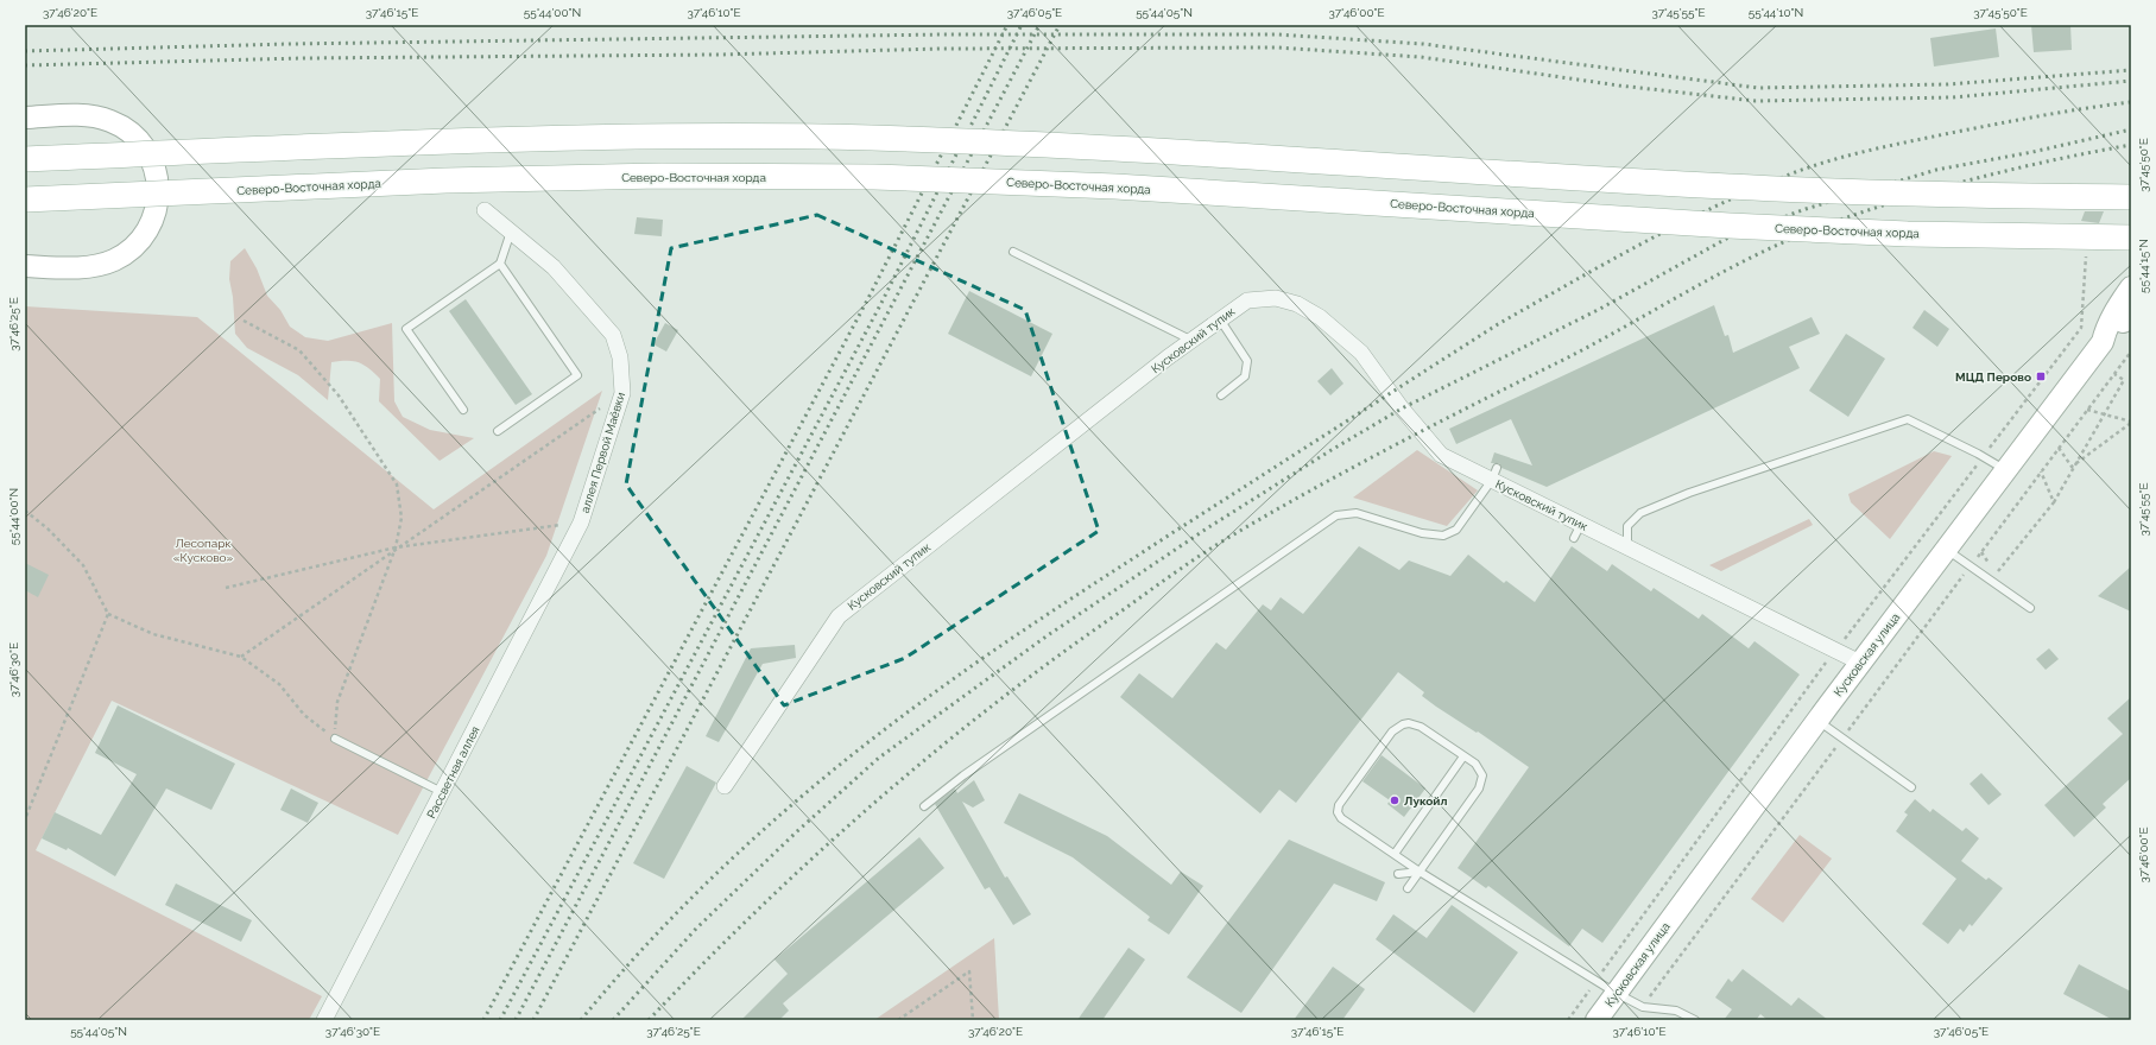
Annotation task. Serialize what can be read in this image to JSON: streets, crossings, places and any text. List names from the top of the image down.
{
  "streets": {
    "main road": ["Северо-Восточная хорда"],
    "street": [
      "Кусковский тупик",
      "аллея Первой Маёвки",
      "Кусковская улица",
      "Рассветная аллея"
    ]
  },
  "crossings": [
    ["Кусковский тупик", "Кусковская улица"],
    ["аллея Первой Маёвки", "Рассветная аллея"]
  ],
  "parks": ["Лесопарк «Кусково»"],
  "places": {
    "transit": ["МЦД Перово"],
    "other": ["Лукойл"]
  },
  "coordinates": [
    "37°46'20\"E",
    "37°46'15\"E",
    "55°44'00\"N",
    "37°46'10\"E",
    "37°46'05\"E",
    "55°44'05\"N",
    "37°46'00\"E",
    "37°45'55\"E",
    "55°44'10\"N",
    "37°45'50\"E",
    "55°44'15\"N",
    "37°46'25\"E",
    "37°46'30\"E"
  ]
}
